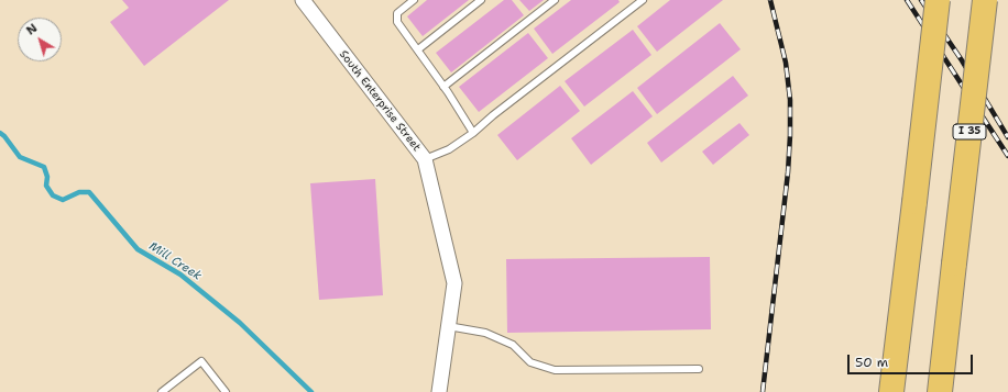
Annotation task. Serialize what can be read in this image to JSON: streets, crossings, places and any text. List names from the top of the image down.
{
  "streets": {
    "highway": ["I 35"],
    "street": ["South Enterprise Street"]
  },
  "water": ["Mill Creek"],
  "scale_bar": "50 m",
  "north": "top left"
}
